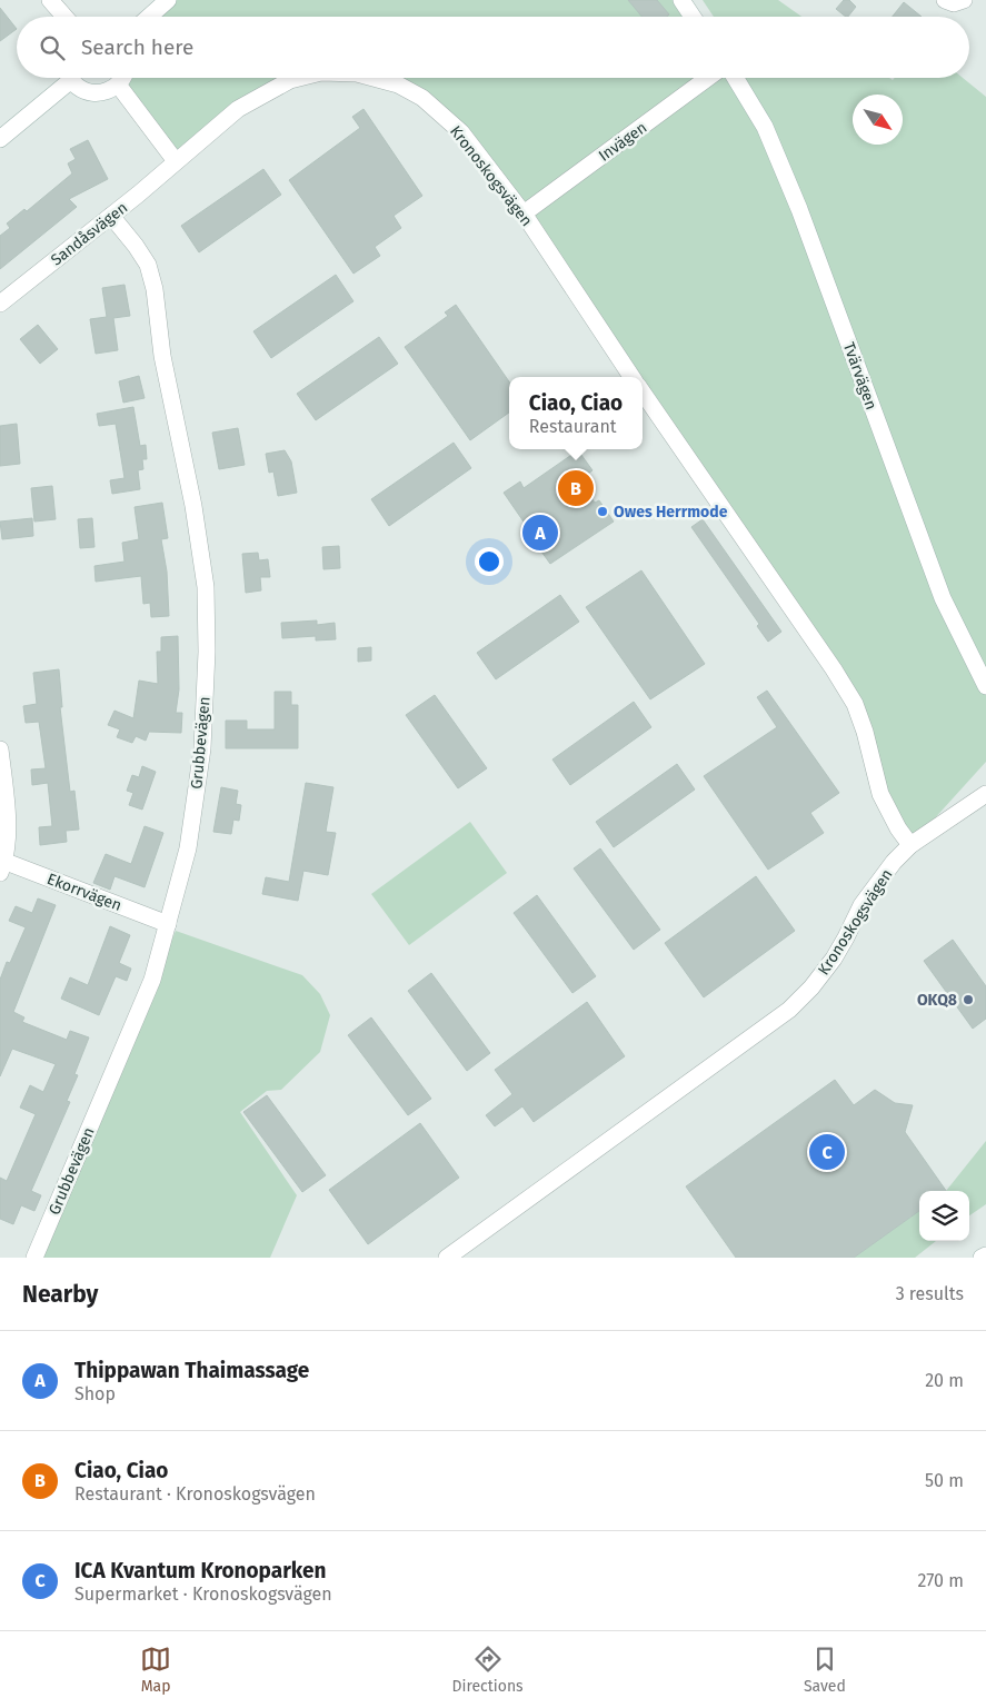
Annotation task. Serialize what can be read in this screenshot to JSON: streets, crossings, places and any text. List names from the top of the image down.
{
  "streets": {
    "street": [
      "Invägen",
      "Kronoskogsvägen",
      "Sandåsvägen",
      "Tvärvägen",
      "Grubbevägen",
      "Ekorrvägen"
    ]
  },
  "crossings": [
    ["Invägen", "Kronoskogsvägen"],
    ["Kronoskogsvägen", "Sandåsvägen"],
    ["Sandåsvägen", "Grubbevägen"],
    ["Grubbevägen", "Ekorrvägen"]
  ],
  "places": ["Owes Herrmode", "OKQ8"],
  "north": "bottom right",
  "page": {
    "search": "Search here",
    "popup": ["Ciao, Ciao", "Restaurant"],
    "pins": ["B", "A", "C"],
    "heading": ["Nearby", "3 results"],
    "list": [
      {
        "mark": "A",
        "name": "Thippawan Thaimassage",
        "note": "Shop",
        "value": "20 m"
      },
      {
        "mark": "B",
        "name": "Ciao, Ciao",
        "note": "Restaurant · Kronoskogsvägen",
        "value": "50 m"
      },
      {
        "mark": "C",
        "name": "ICA Kvantum Kronoparken",
        "note": "Supermarket · Kronoskogsvägen",
        "value": "270 m"
      }
    ],
    "nav": ["Map", "Directions", "Saved"]
  }
}
